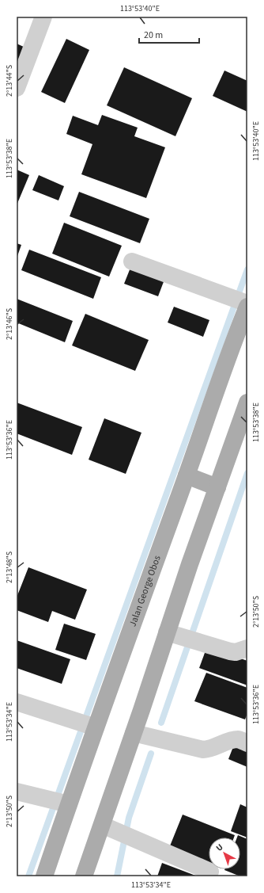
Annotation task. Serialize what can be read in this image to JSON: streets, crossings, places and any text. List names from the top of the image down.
{
  "streets": {
    "main road": ["Jalan George Obos"]
  },
  "scale_bar": "20 m",
  "north": "top left",
  "coordinates": [
    "113°53'40\"E",
    "2°13'44\"S",
    "113°53'38\"E",
    "2°13'46\"S",
    "113°53'36\"E",
    "2°13'48\"S",
    "2°13'50\"S",
    "113°53'34\"E"
  ]
}
